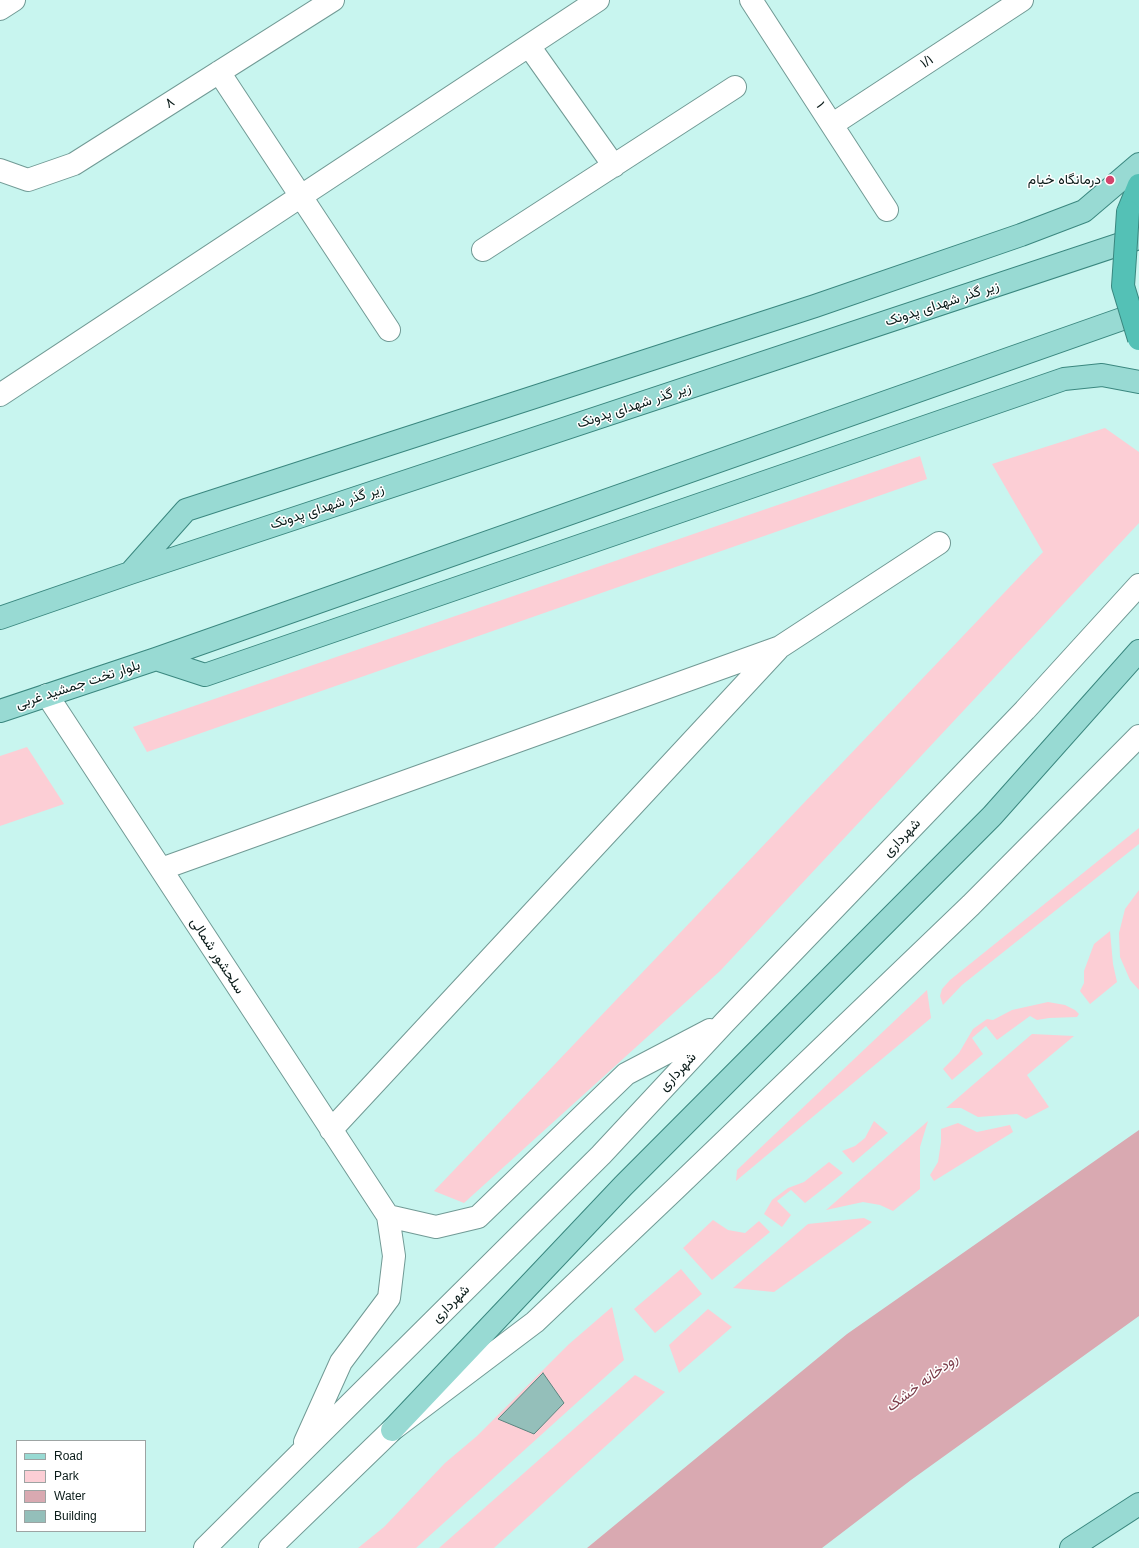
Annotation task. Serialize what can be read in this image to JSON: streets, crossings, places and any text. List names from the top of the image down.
{
  "streets": {
    "main road": ["زیر گذر شهدای پدونک", "بلوار تخت جمشید غربی"],
    "street": [
      "۱/۱",
      "۸",
      "۱",
      "شهرداری",
      "سلحشور شمالی"
    ]
  },
  "crossings": [
    ["۱/۱", "۱"],
    ["بلوار تخت جمشید غربی", "سلحشور شمالی"]
  ],
  "water": ["رودخانه خشک"],
  "places": ["درمانگاه خیام"],
  "legend": [
    "Road",
    "Park",
    "Water",
    "Building"
  ]
}
